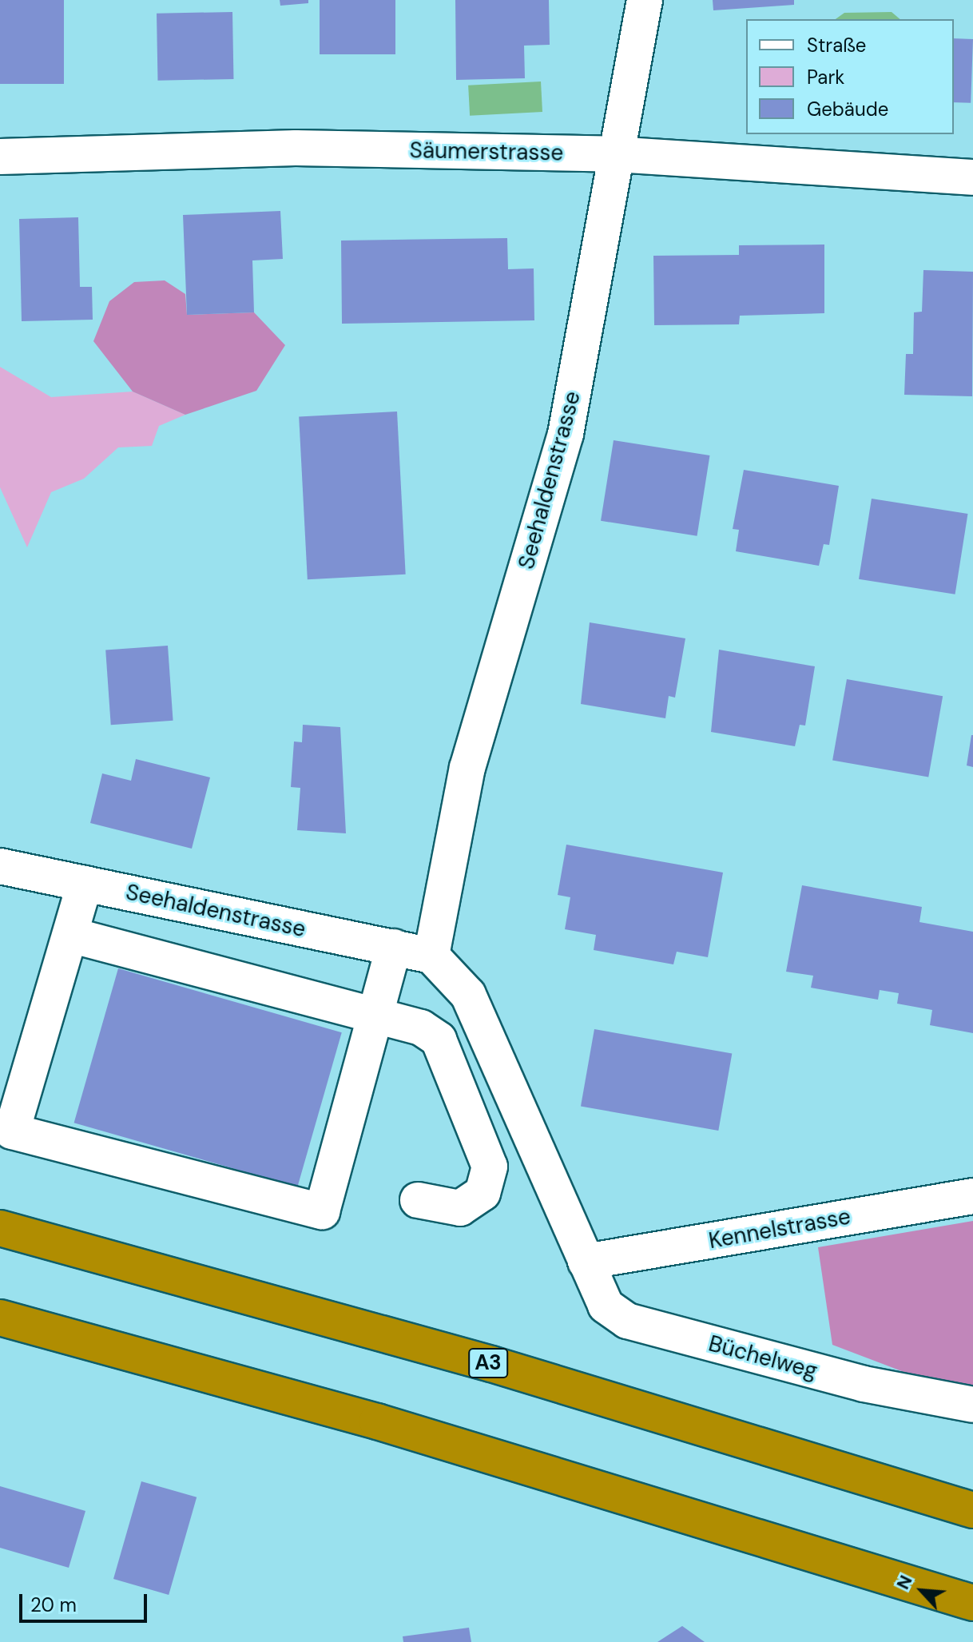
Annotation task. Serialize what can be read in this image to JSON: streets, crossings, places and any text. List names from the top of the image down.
{
  "streets": {
    "highway": ["A3"],
    "street": [
      "Säumerstrasse",
      "Seehaldenstrasse",
      "Kennelstrasse",
      "Büchelweg"
    ]
  },
  "crossings": [
    ["Säumerstrasse", "Seehaldenstrasse"],
    ["Kennelstrasse", "Büchelweg"]
  ],
  "legend": ["Straße", "Park", "Gebäude"],
  "scale_bar": "20 m",
  "north": "top left"
}
